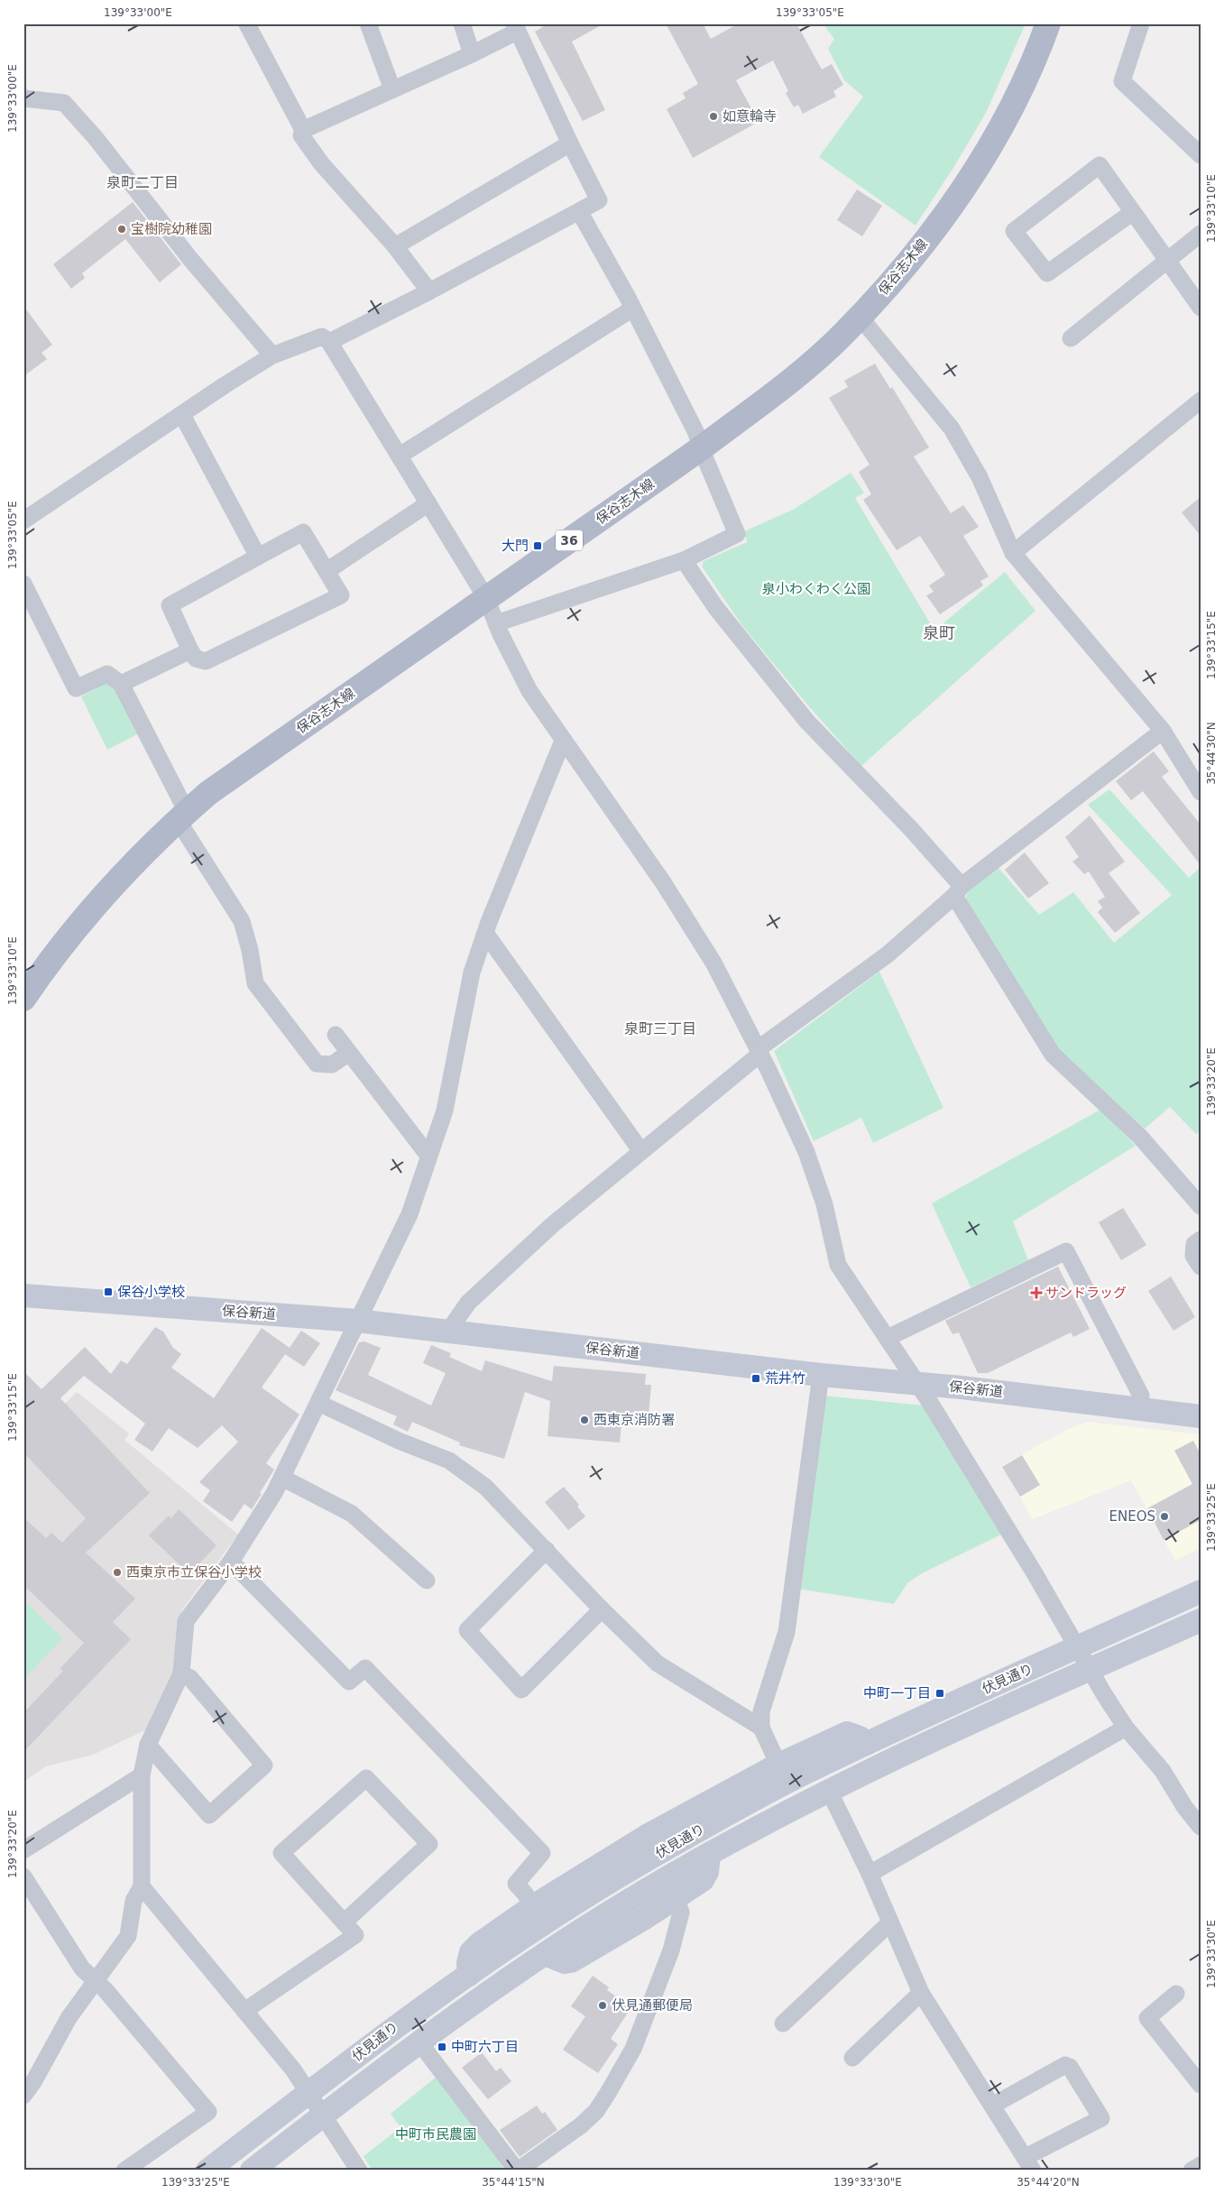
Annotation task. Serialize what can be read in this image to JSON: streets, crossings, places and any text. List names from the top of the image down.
{
  "streets": {
    "main road": [
      "保谷志木線",
      "36",
      "保谷新道",
      "伏見通り"
    ]
  },
  "districts": ["泉町二丁目", "泉町", "泉町三丁目"],
  "parks": ["泉小わくわく公園", "中町市民農園"],
  "places": {
    "other": [
      "如意輪寺",
      "宝樹院幼稚園",
      "西東京消防署",
      "ENEOS",
      "西東京市立保谷小学校",
      "伏見通郵便局"
    ],
    "transit": [
      "大門",
      "保谷小学校",
      "荒井竹",
      "中町一丁目",
      "中町六丁目"
    ],
    "health": ["サンドラッグ"]
  },
  "coordinates": [
    "139°33'00\"E",
    "139°33'05\"E",
    "139°33'10\"E",
    "139°33'15\"E",
    "35°44'30\"N",
    "139°33'20\"E",
    "139°33'25\"E",
    "139°33'30\"E",
    "35°44'15\"N",
    "35°44'20\"N"
  ]
}
